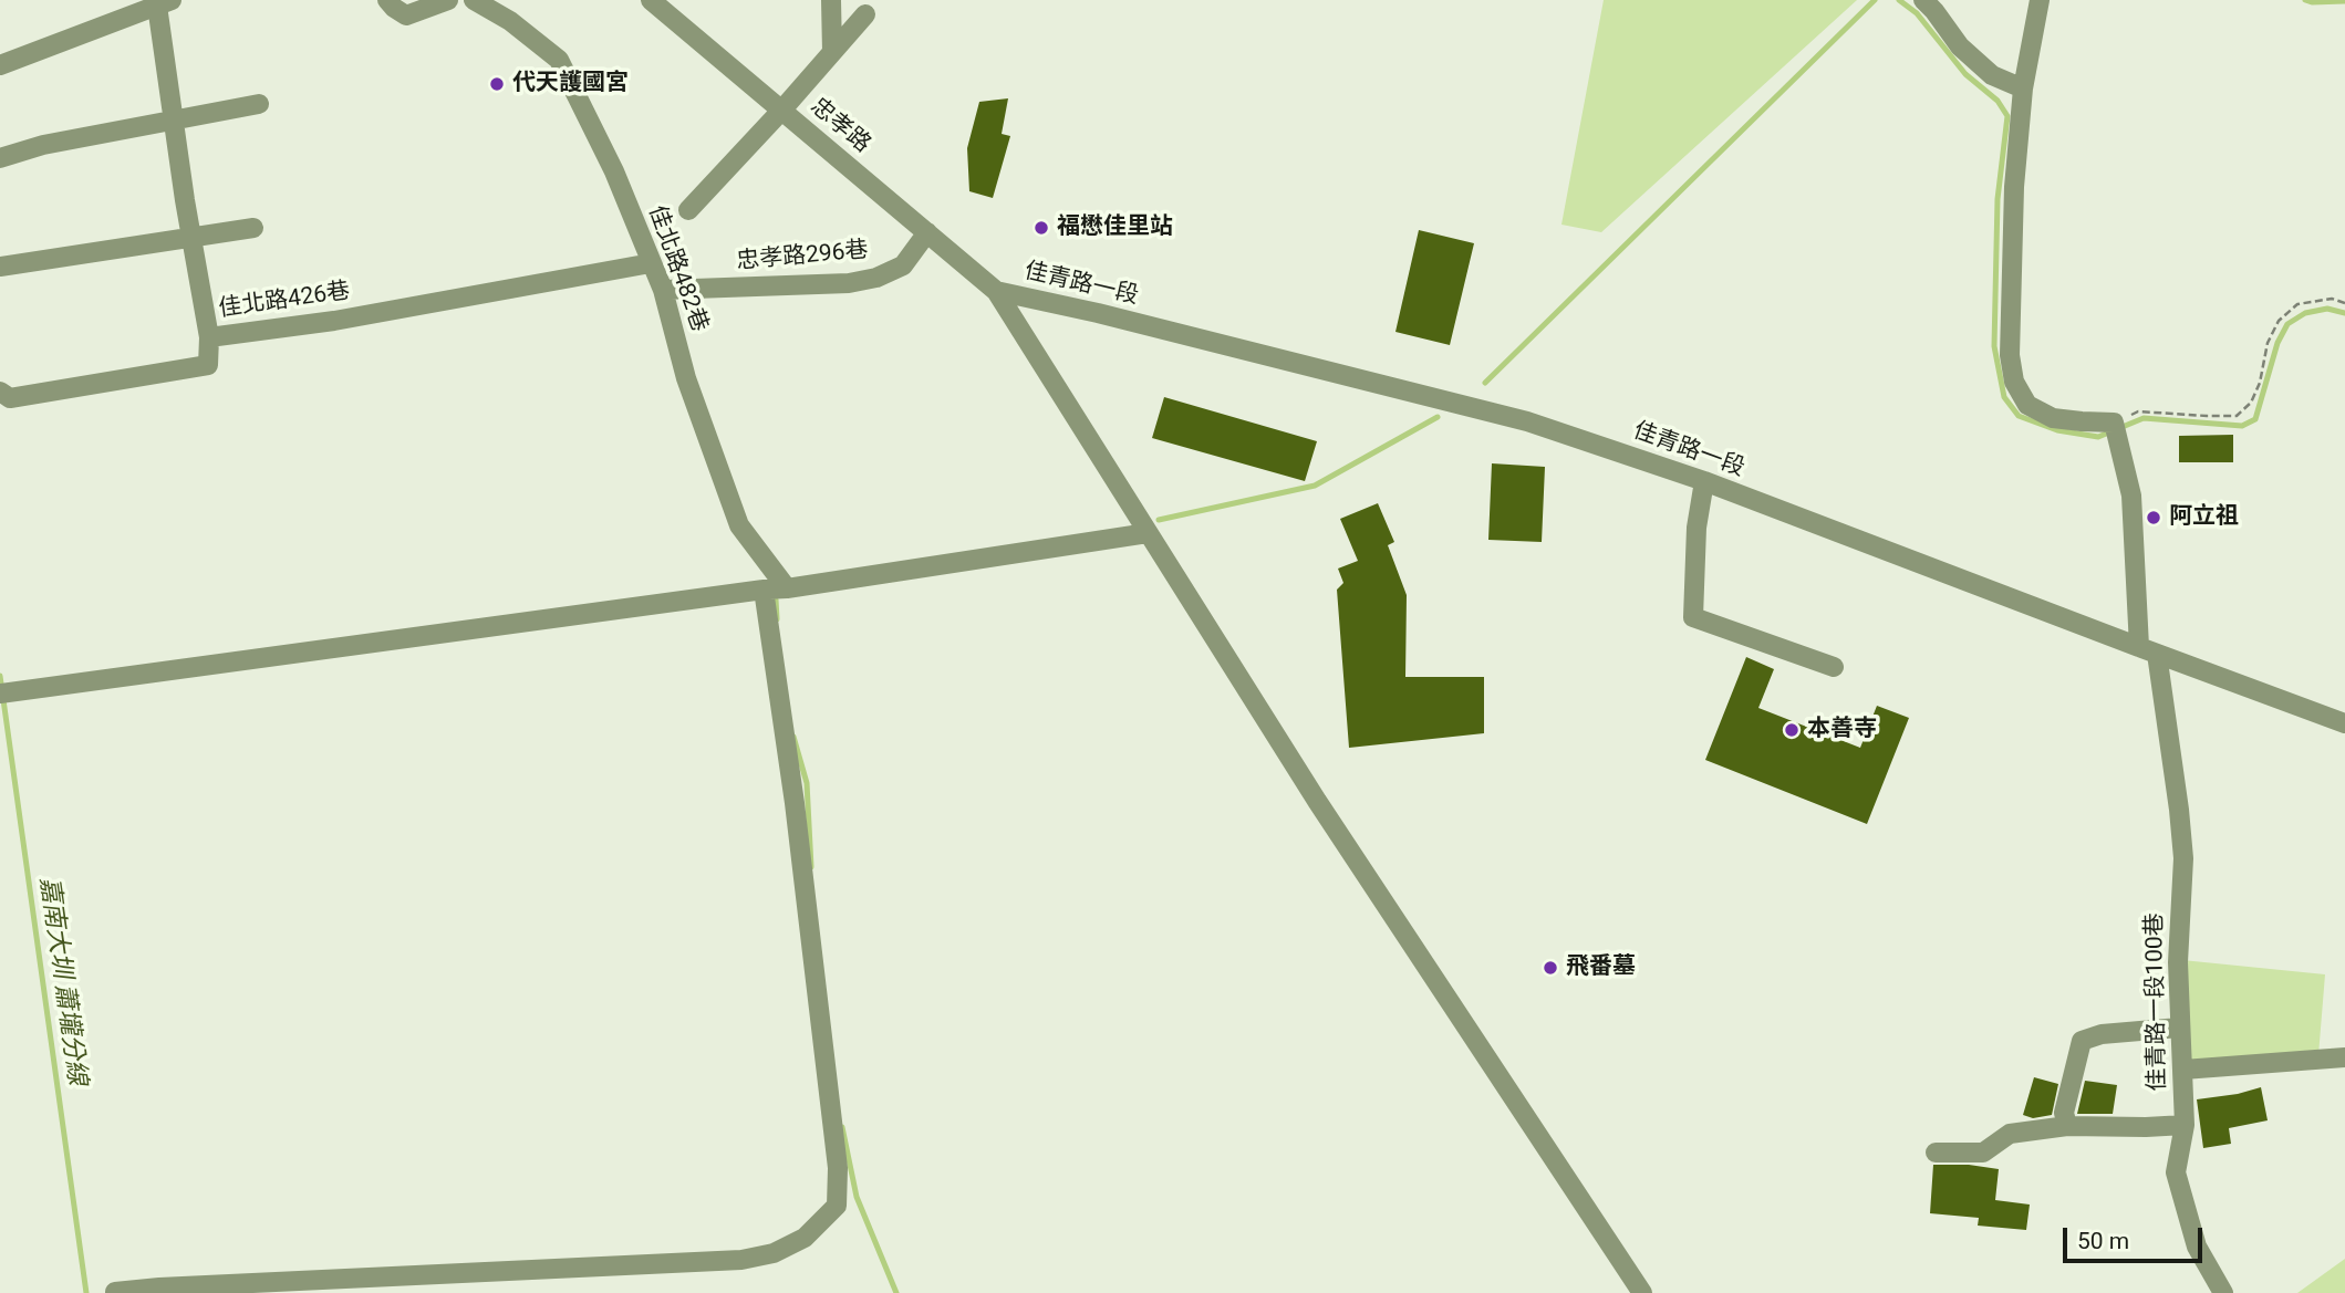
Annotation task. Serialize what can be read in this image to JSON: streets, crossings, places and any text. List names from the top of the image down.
{
  "streets": {
    "street": [
      "忠孝路",
      "忠孝路296巷",
      "佳北路482巷",
      "佳青路一段",
      "佳北路426巷",
      "佳青路一段100巷"
    ]
  },
  "crossings": [
    ["忠孝路", "忠孝路296巷"],
    ["忠孝路", "佳青路一段"],
    ["忠孝路296巷", "佳北路482巷"],
    ["佳北路482巷", "佳北路426巷"],
    ["佳青路一段", "佳青路一段100巷"]
  ],
  "water": ["嘉南大圳 蕭壠分線"],
  "places": [
    "代天護國宮",
    "福懋佳里站",
    "阿立祖",
    "本善寺",
    "飛番墓"
  ],
  "scale_bar": "50 m"
}
